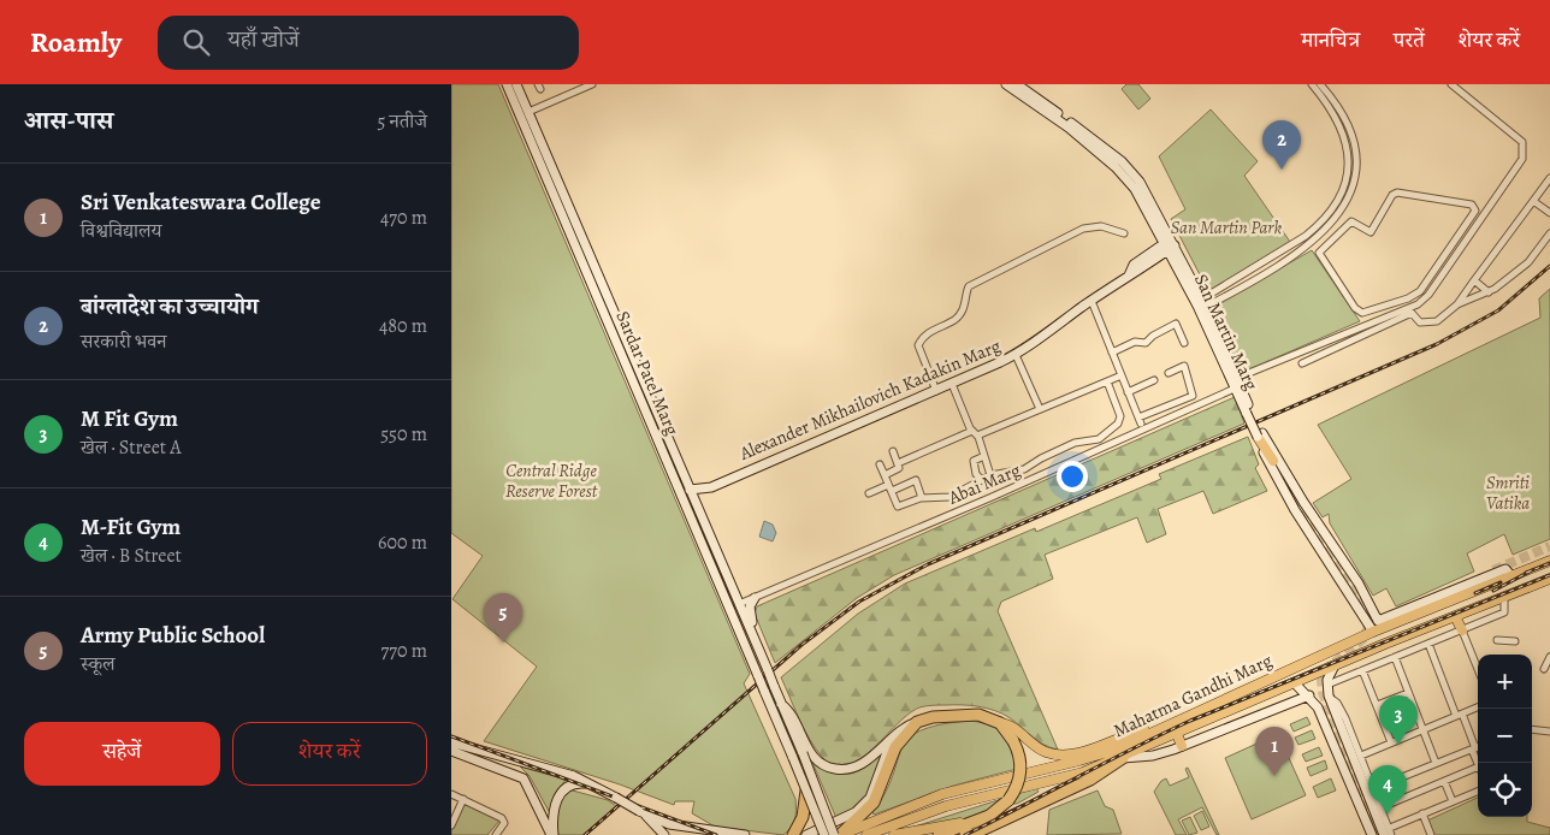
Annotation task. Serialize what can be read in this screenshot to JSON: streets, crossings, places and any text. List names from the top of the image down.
{
  "streets": {
    "main road": [
      "San Martin Marg",
      "Sardar Patel Marg",
      "Alexander Mikhailovich Kadakin Marg",
      "Mahatma Gandhi Marg"
    ],
    "street": ["Abai Marg"]
  },
  "crossings": [
    ["San Martin Marg", "Alexander Mikhailovich Kadakin Marg"],
    ["San Martin Marg", "Abai Marg"],
    ["San Martin Marg", "Mahatma Gandhi Marg"],
    ["Sardar Patel Marg", "Abai Marg"]
  ],
  "parks": ["San Martin Park", "Central Ridge Reserve Forest", "Smriti Vatika"],
  "page": {
    "header": "Roamly",
    "search": "यहाँ खोजें",
    "nav": ["मानचित्र", "परतें", "शेयर करें"],
    "heading": ["आस-पास", "5 नतीजे"],
    "pins": [
      "2",
      "5",
      "3",
      "1",
      "4"
    ],
    "list": [
      {
        "mark": "1",
        "name": "Sri Venkateswara College",
        "note": "विश्वविद्यालय",
        "value": "470 m"
      },
      {
        "mark": "2",
        "name": "बांग्लादेश का उच्चायोग",
        "note": "सरकारी भवन",
        "value": "480 m"
      },
      {
        "mark": "3",
        "name": "M Fit Gym",
        "note": "खेल · Street A",
        "value": "550 m"
      },
      {
        "mark": "4",
        "name": "M-Fit Gym",
        "note": "खेल · B Street",
        "value": "600 m"
      },
      {
        "mark": "5",
        "name": "Army Public School",
        "note": "स्कूल",
        "value": "770 m"
      }
    ],
    "map_buttons": ["+", "−"],
    "buttons": ["सहेजें", "शेयर करें"]
  }
}
